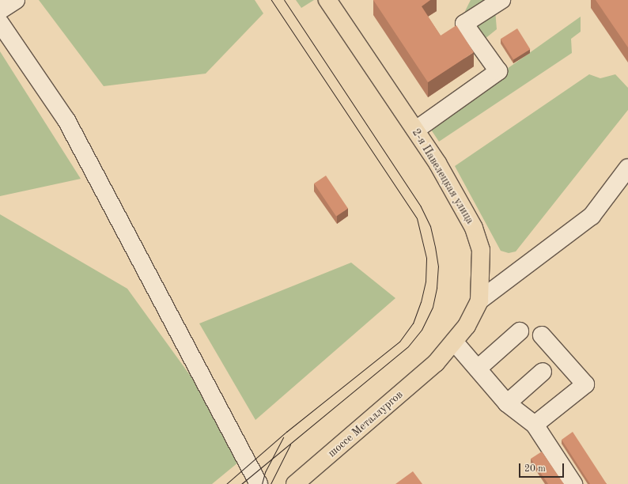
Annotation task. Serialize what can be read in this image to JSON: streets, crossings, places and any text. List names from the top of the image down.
{
  "streets": {
    "main road": ["2-я Павелецкая улица", "шоссе Металлургов"]
  },
  "crossings": [
    ["2-я Павелецкая улица", "шоссе Металлургов"]
  ],
  "scale_bar": "20 m"
}
